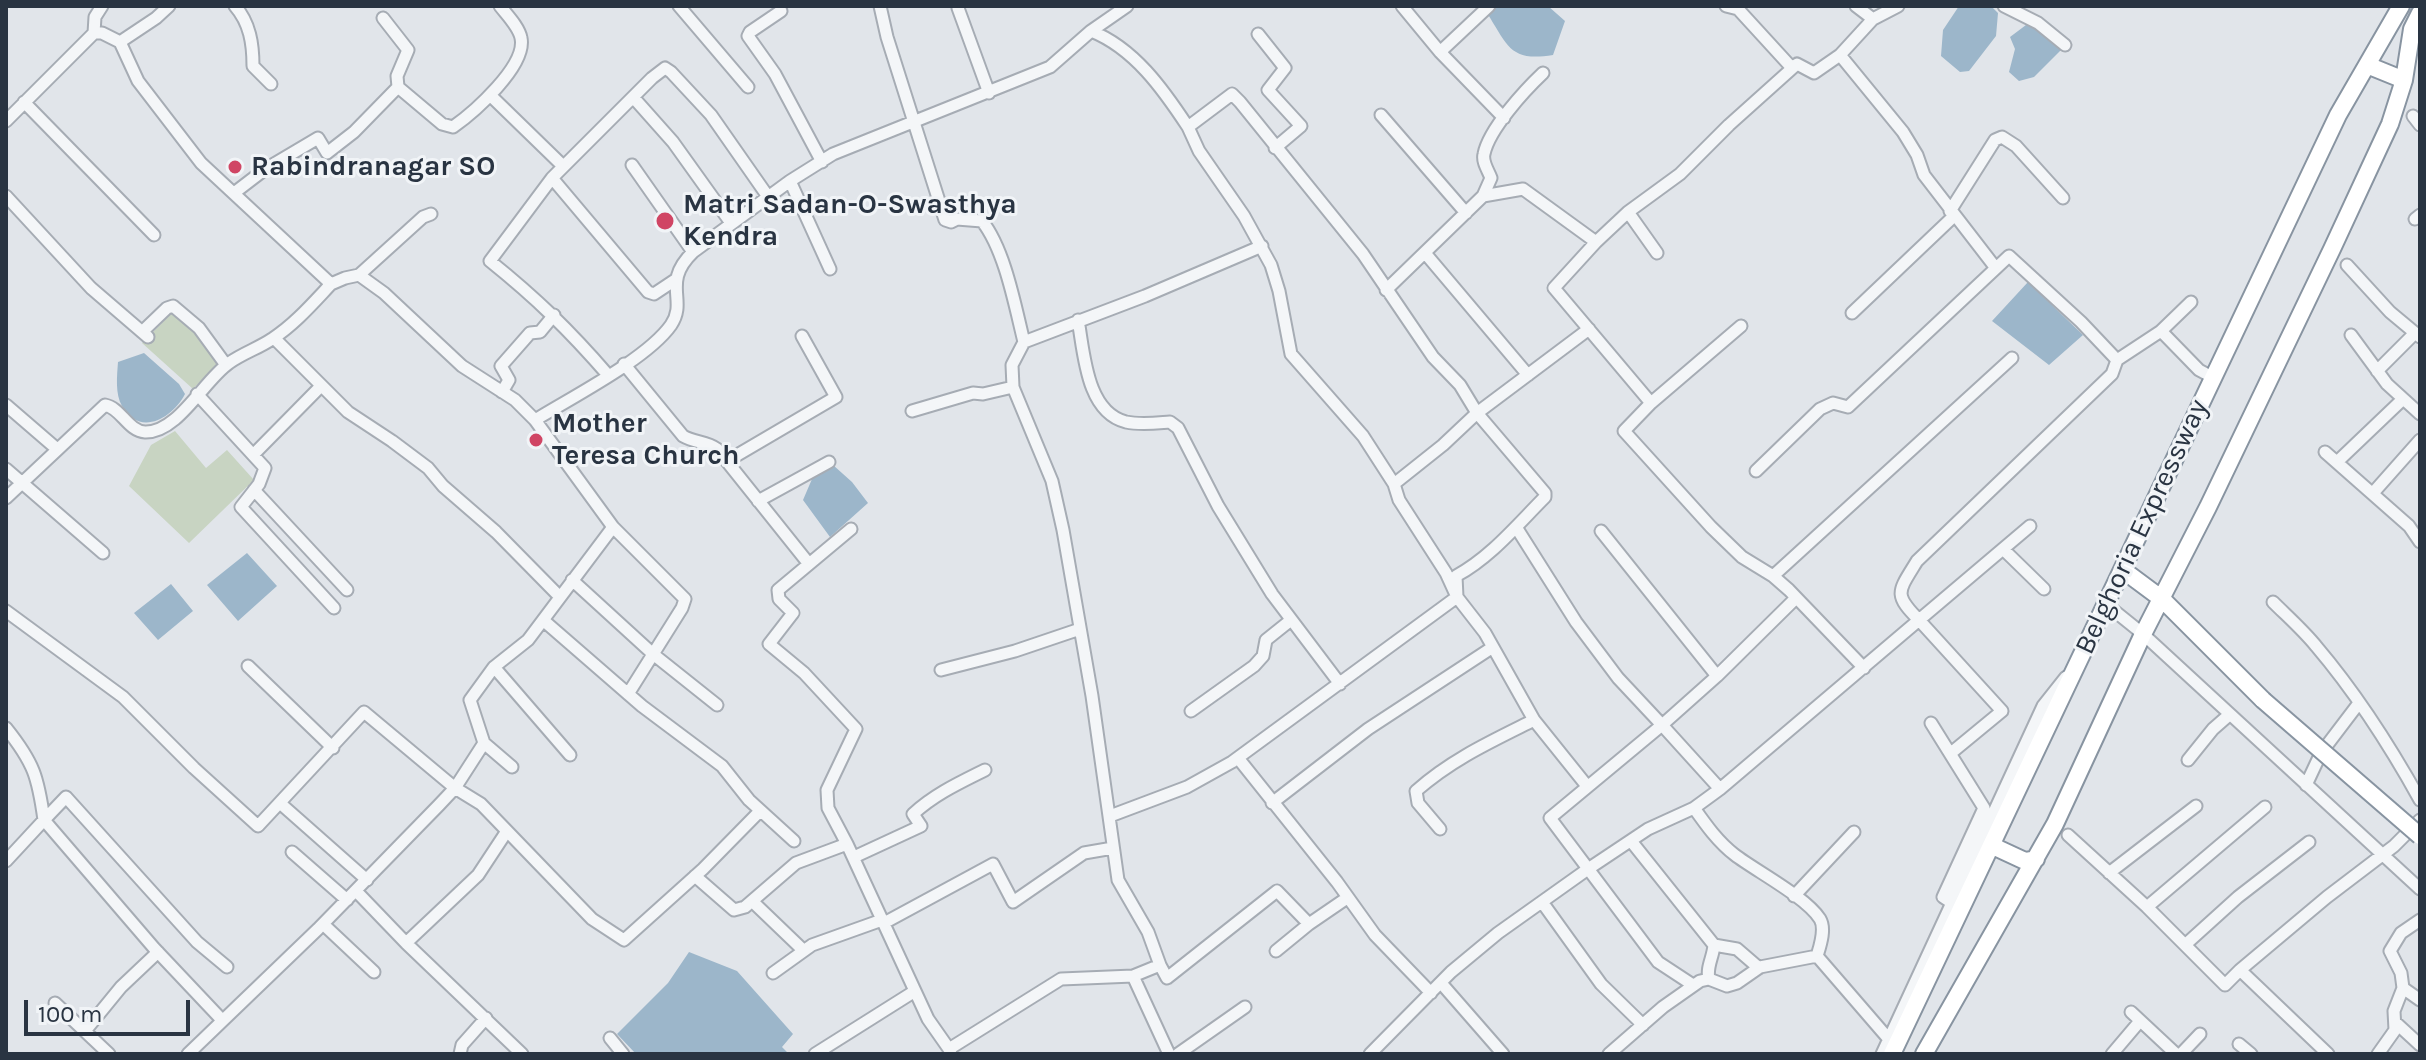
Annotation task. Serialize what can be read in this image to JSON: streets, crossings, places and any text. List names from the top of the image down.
{
  "streets": {
    "highway": ["Belghoria Expressway"]
  },
  "places": ["Rabindranagar SO", "Matri Sadan-O-Swasthya Kendra", "Mother Teresa Church"],
  "scale_bar": "100 m"
}
